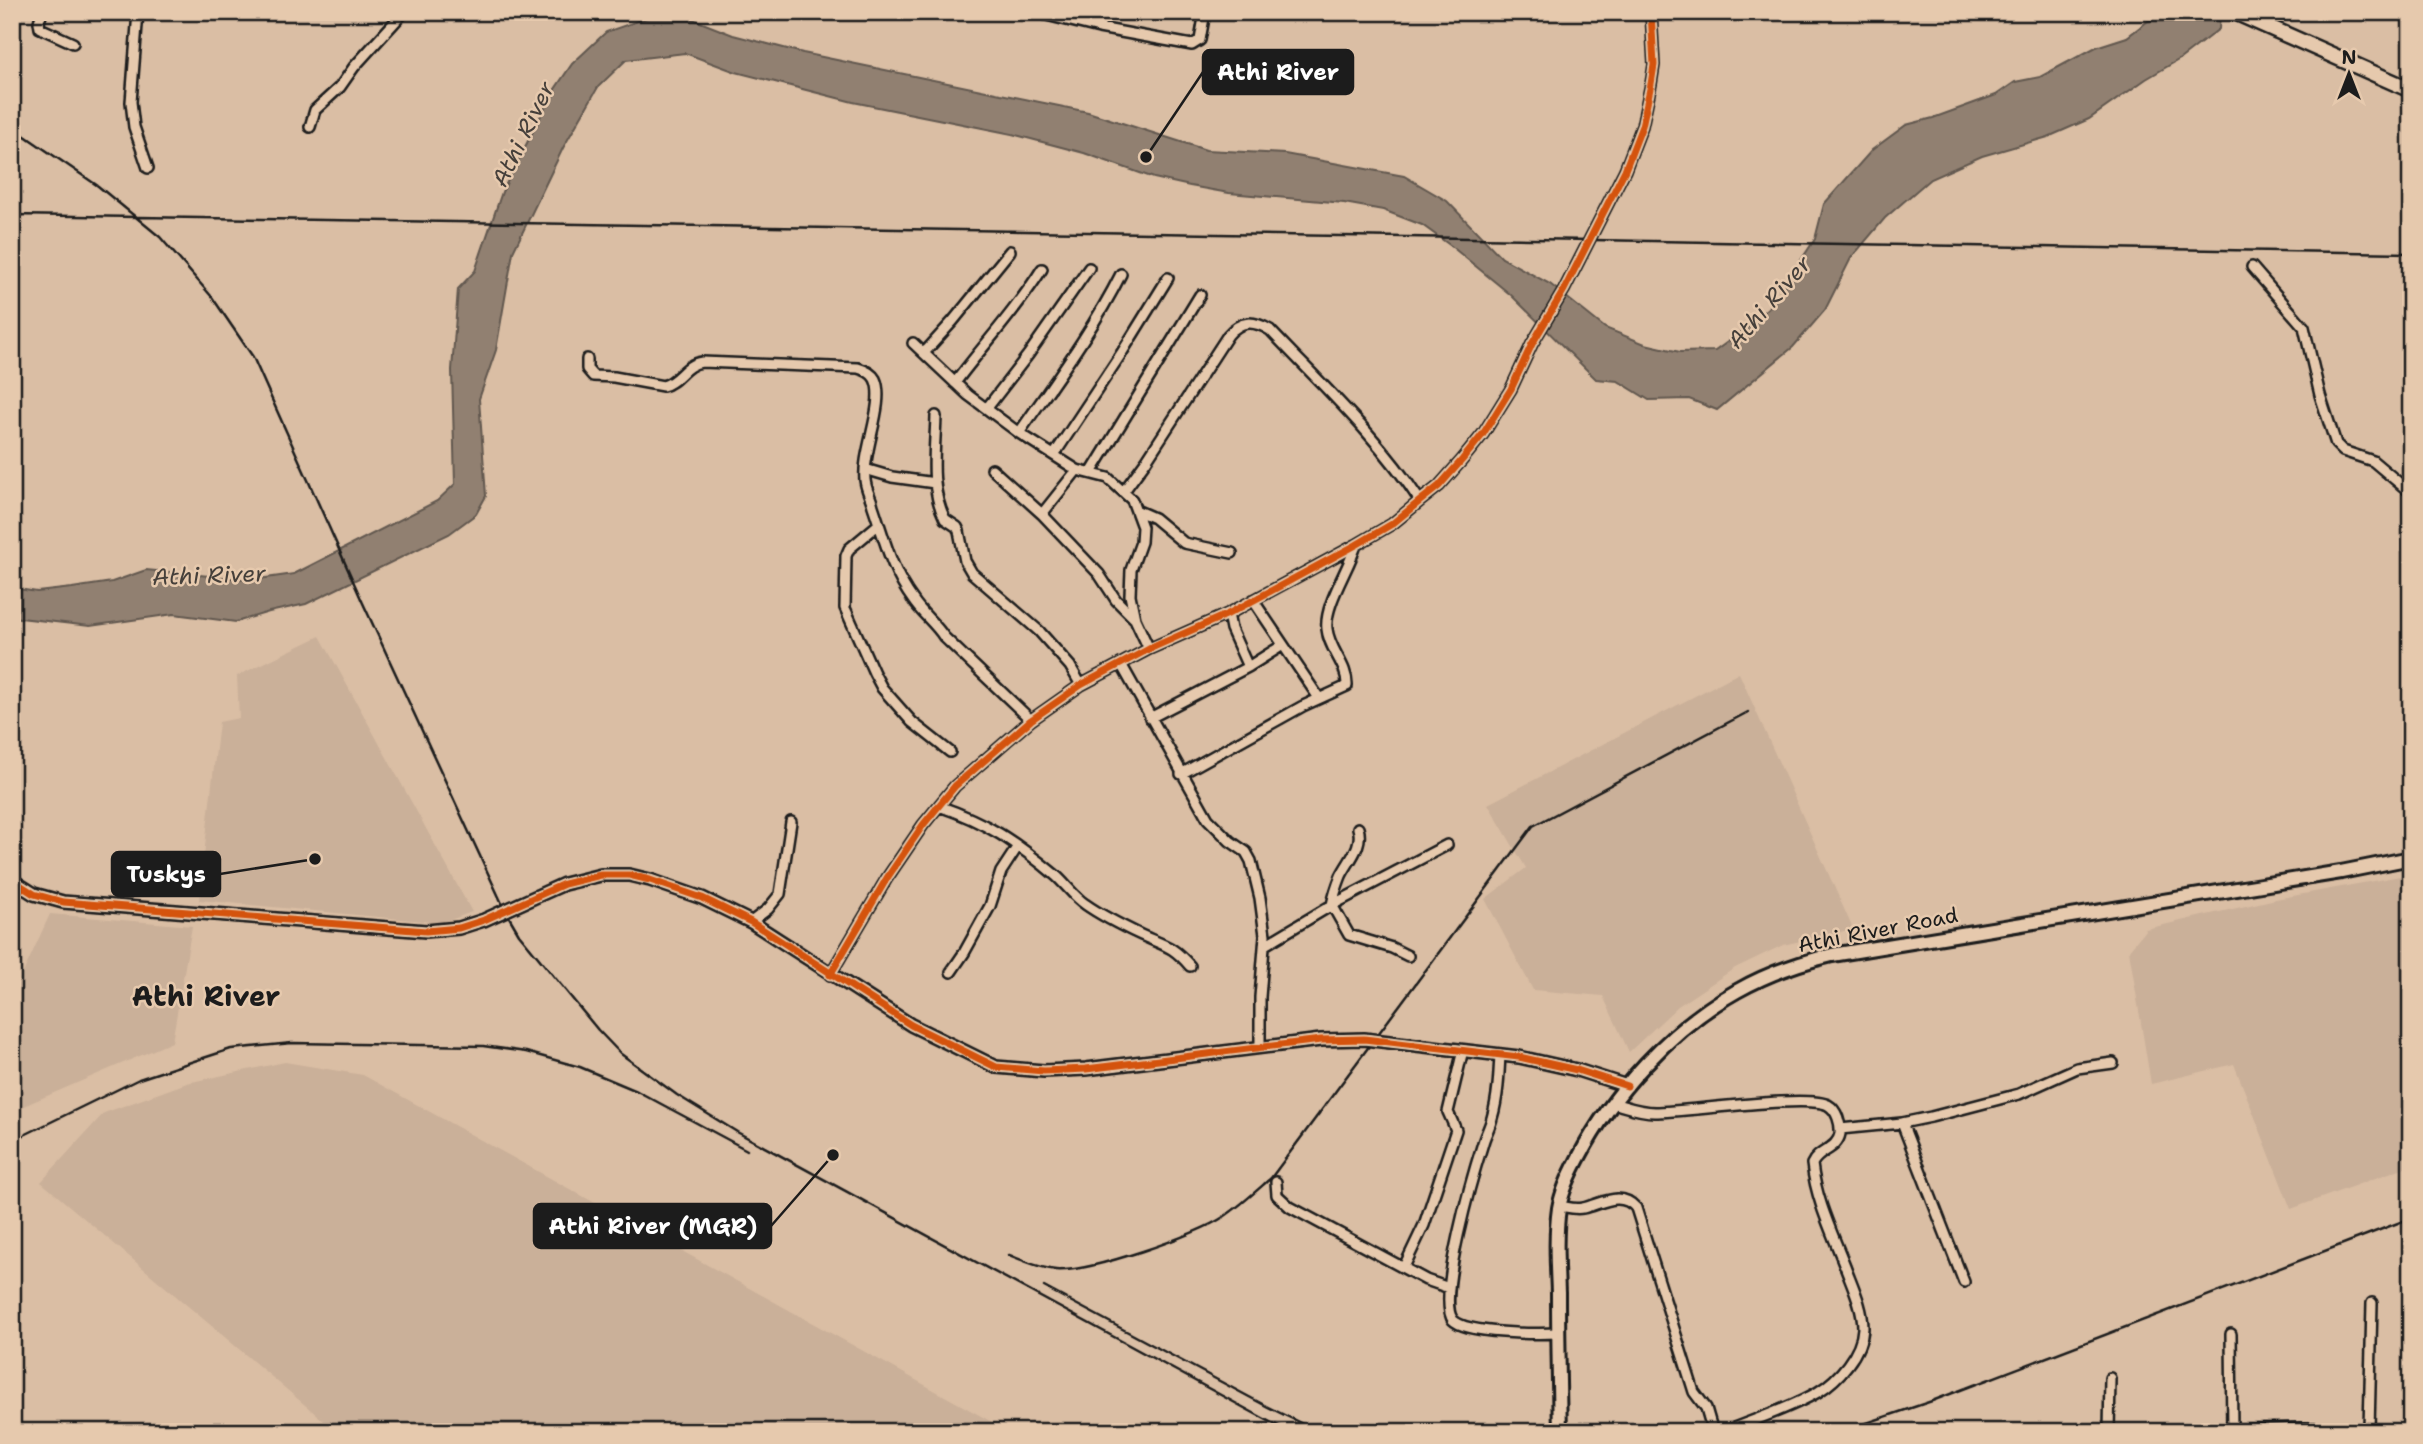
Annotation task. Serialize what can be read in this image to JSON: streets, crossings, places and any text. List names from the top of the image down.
{
  "streets": {
    "main road": ["Athi River Road"]
  },
  "districts": ["Athi River"],
  "water": ["Athi River"],
  "places": ["Athi River", "Tuskys", "Athi River (MGR)"],
  "north": "top"
}
